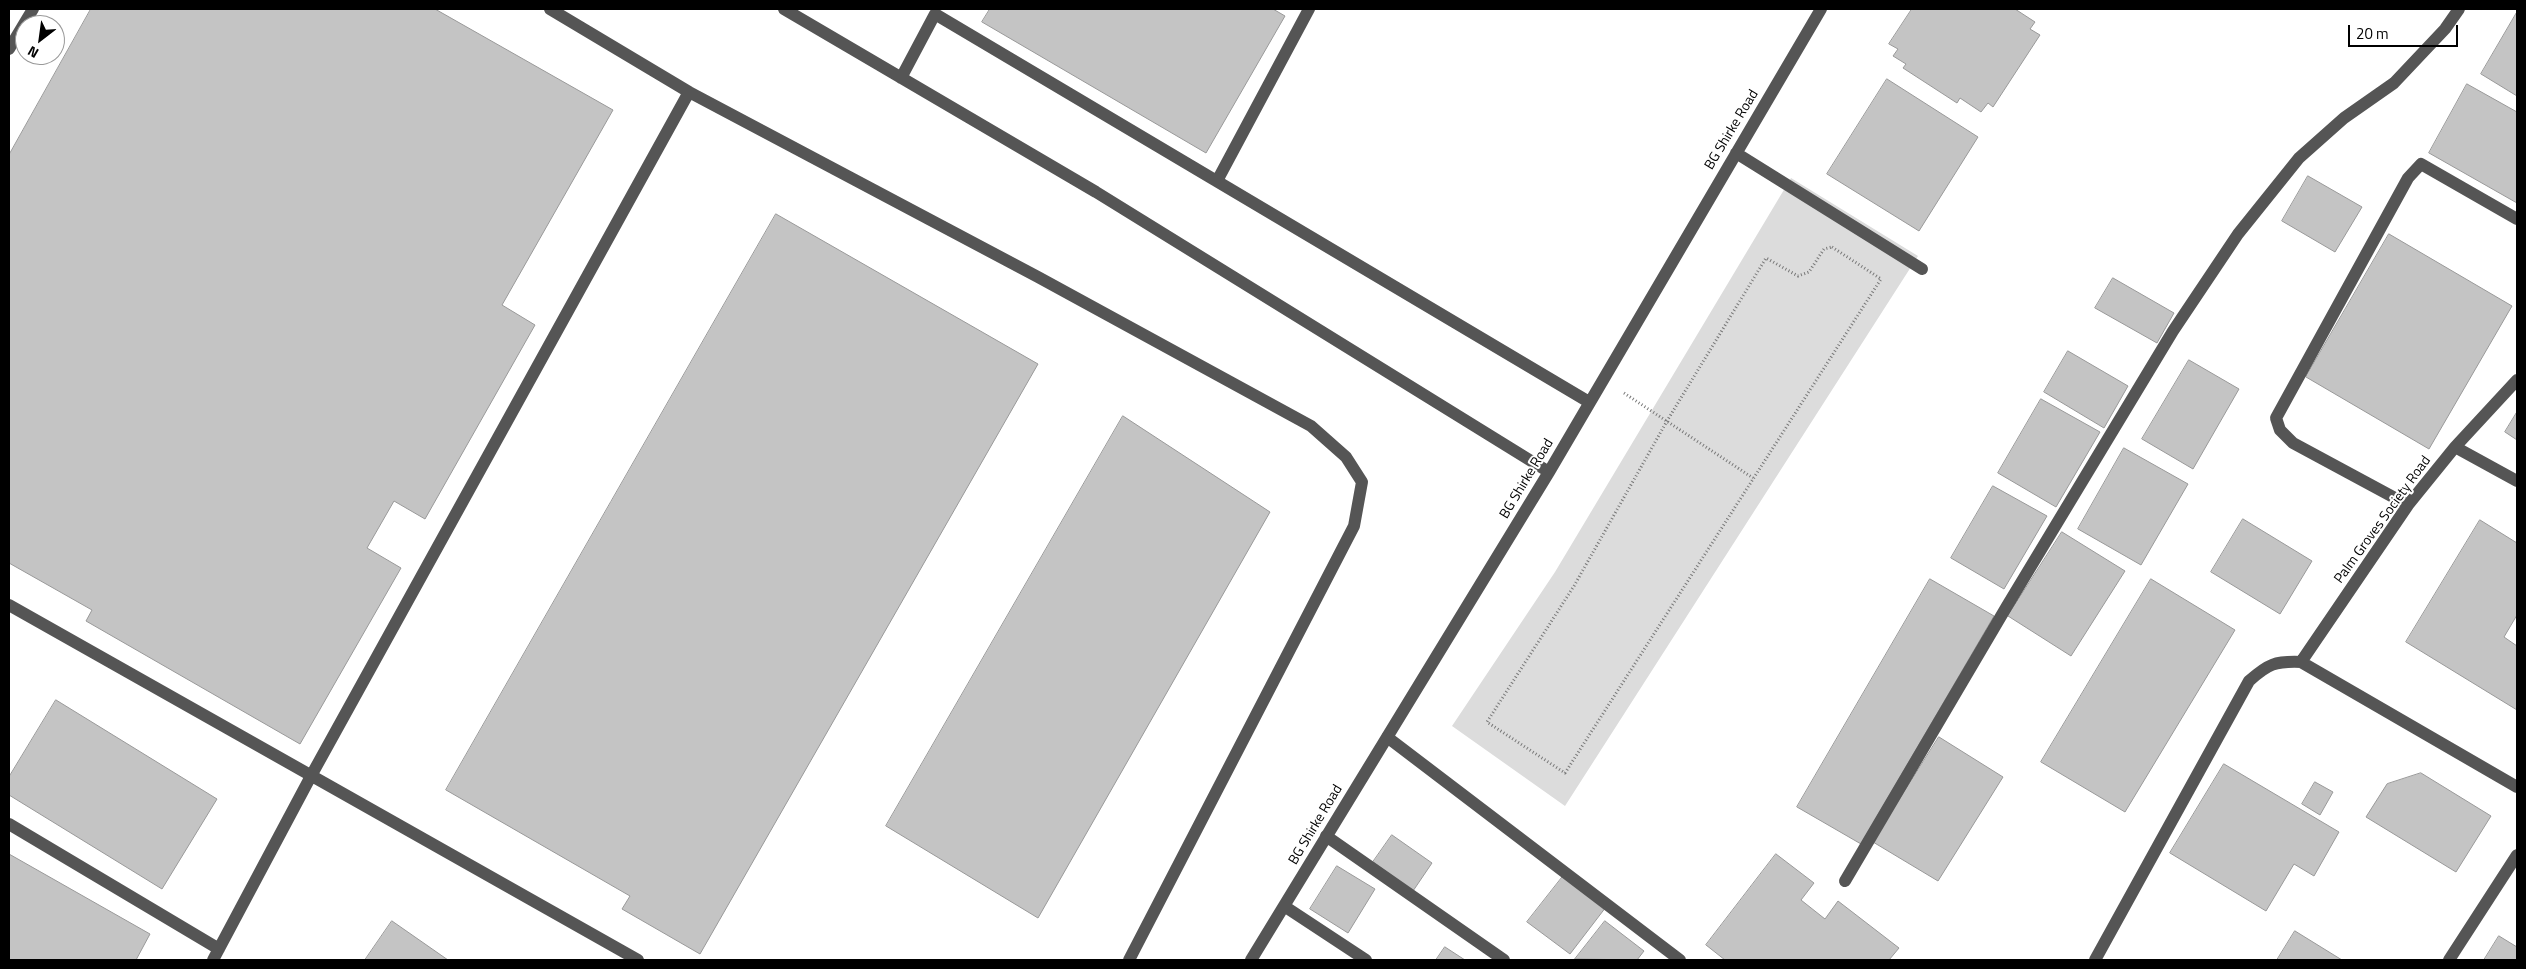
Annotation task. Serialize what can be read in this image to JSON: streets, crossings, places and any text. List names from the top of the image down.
{
  "streets": {
    "street": ["BG Shirke Road", "Palm Groves Society Road"]
  },
  "scale_bar": "20 m",
  "north": "bottom left"
}
